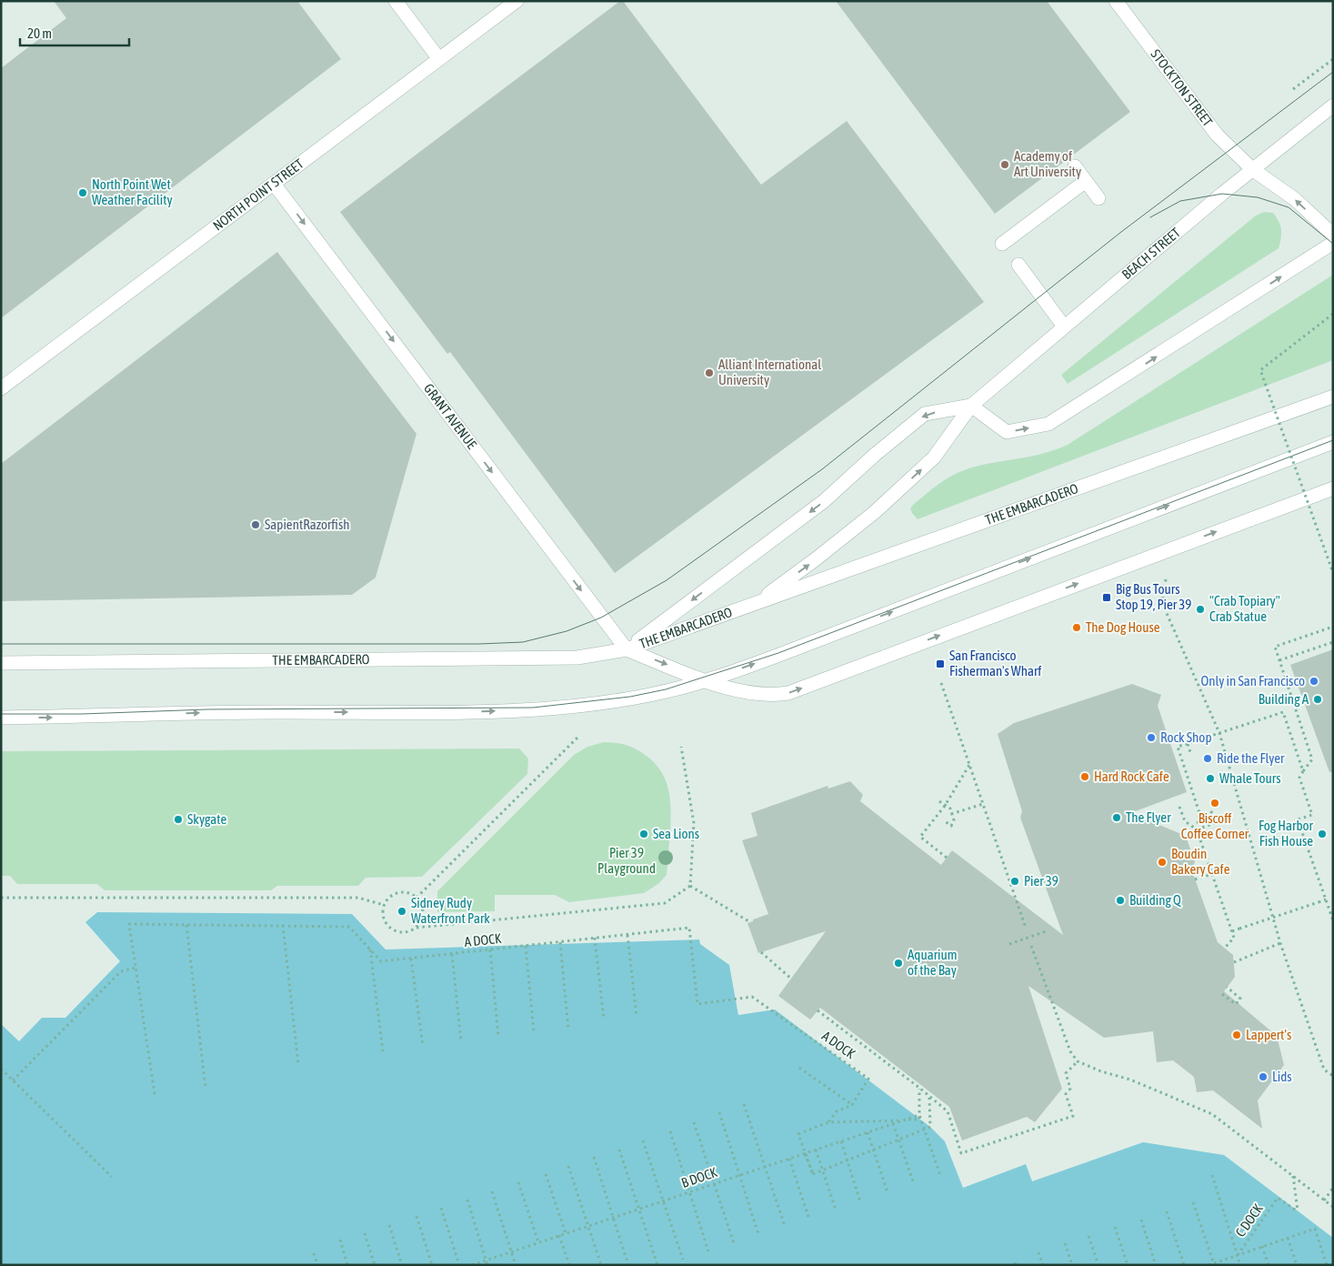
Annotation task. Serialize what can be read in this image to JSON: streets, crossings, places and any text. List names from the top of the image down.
{
  "streets": {
    "street": [
      "STOCKTON STREET",
      "NORTH POINT STREET",
      "BEACH STREET",
      "GRANT AVENUE",
      "THE EMBARCADERO"
    ],
    "path": ["A DOCK", "B DOCK", "C DOCK"]
  },
  "crossings": [
    ["STOCKTON STREET", "BEACH STREET"],
    ["NORTH POINT STREET", "GRANT AVENUE"],
    ["BEACH STREET", "THE EMBARCADERO"],
    ["GRANT AVENUE", "THE EMBARCADERO"]
  ],
  "one_way": ["GRANT AVENUE"],
  "parks": ["Pier 39 Playground"],
  "places": {
    "other": [
      "Academy of Art University",
      "North Point Wet Weather Facility",
      "Alliant International University",
      "SapientRazorfish",
      "\"Crab Topiary\" Crab Statue",
      "The Dog House",
      "Only in San Francisco",
      "Building A",
      "Rock Shop",
      "Ride the Flyer",
      "Hard Rock Cafe",
      "Whale Tours",
      "Biscoff Coffee Corner",
      "The Flyer",
      "Skygate",
      "Sea Lions",
      "Fog Harbor Fish House",
      "Boudin Bakery Cafe",
      "Pier 39",
      "Building Q",
      "Sidney Rudy Waterfront Park",
      "Aquarium of the Bay",
      "Lappert’s",
      "Lids"
    ],
    "transit": ["Big Bus Tours Stop 19, Pier 39", "San Francisco Fisherman's Wharf"]
  },
  "scale_bar": "20 m"
}
